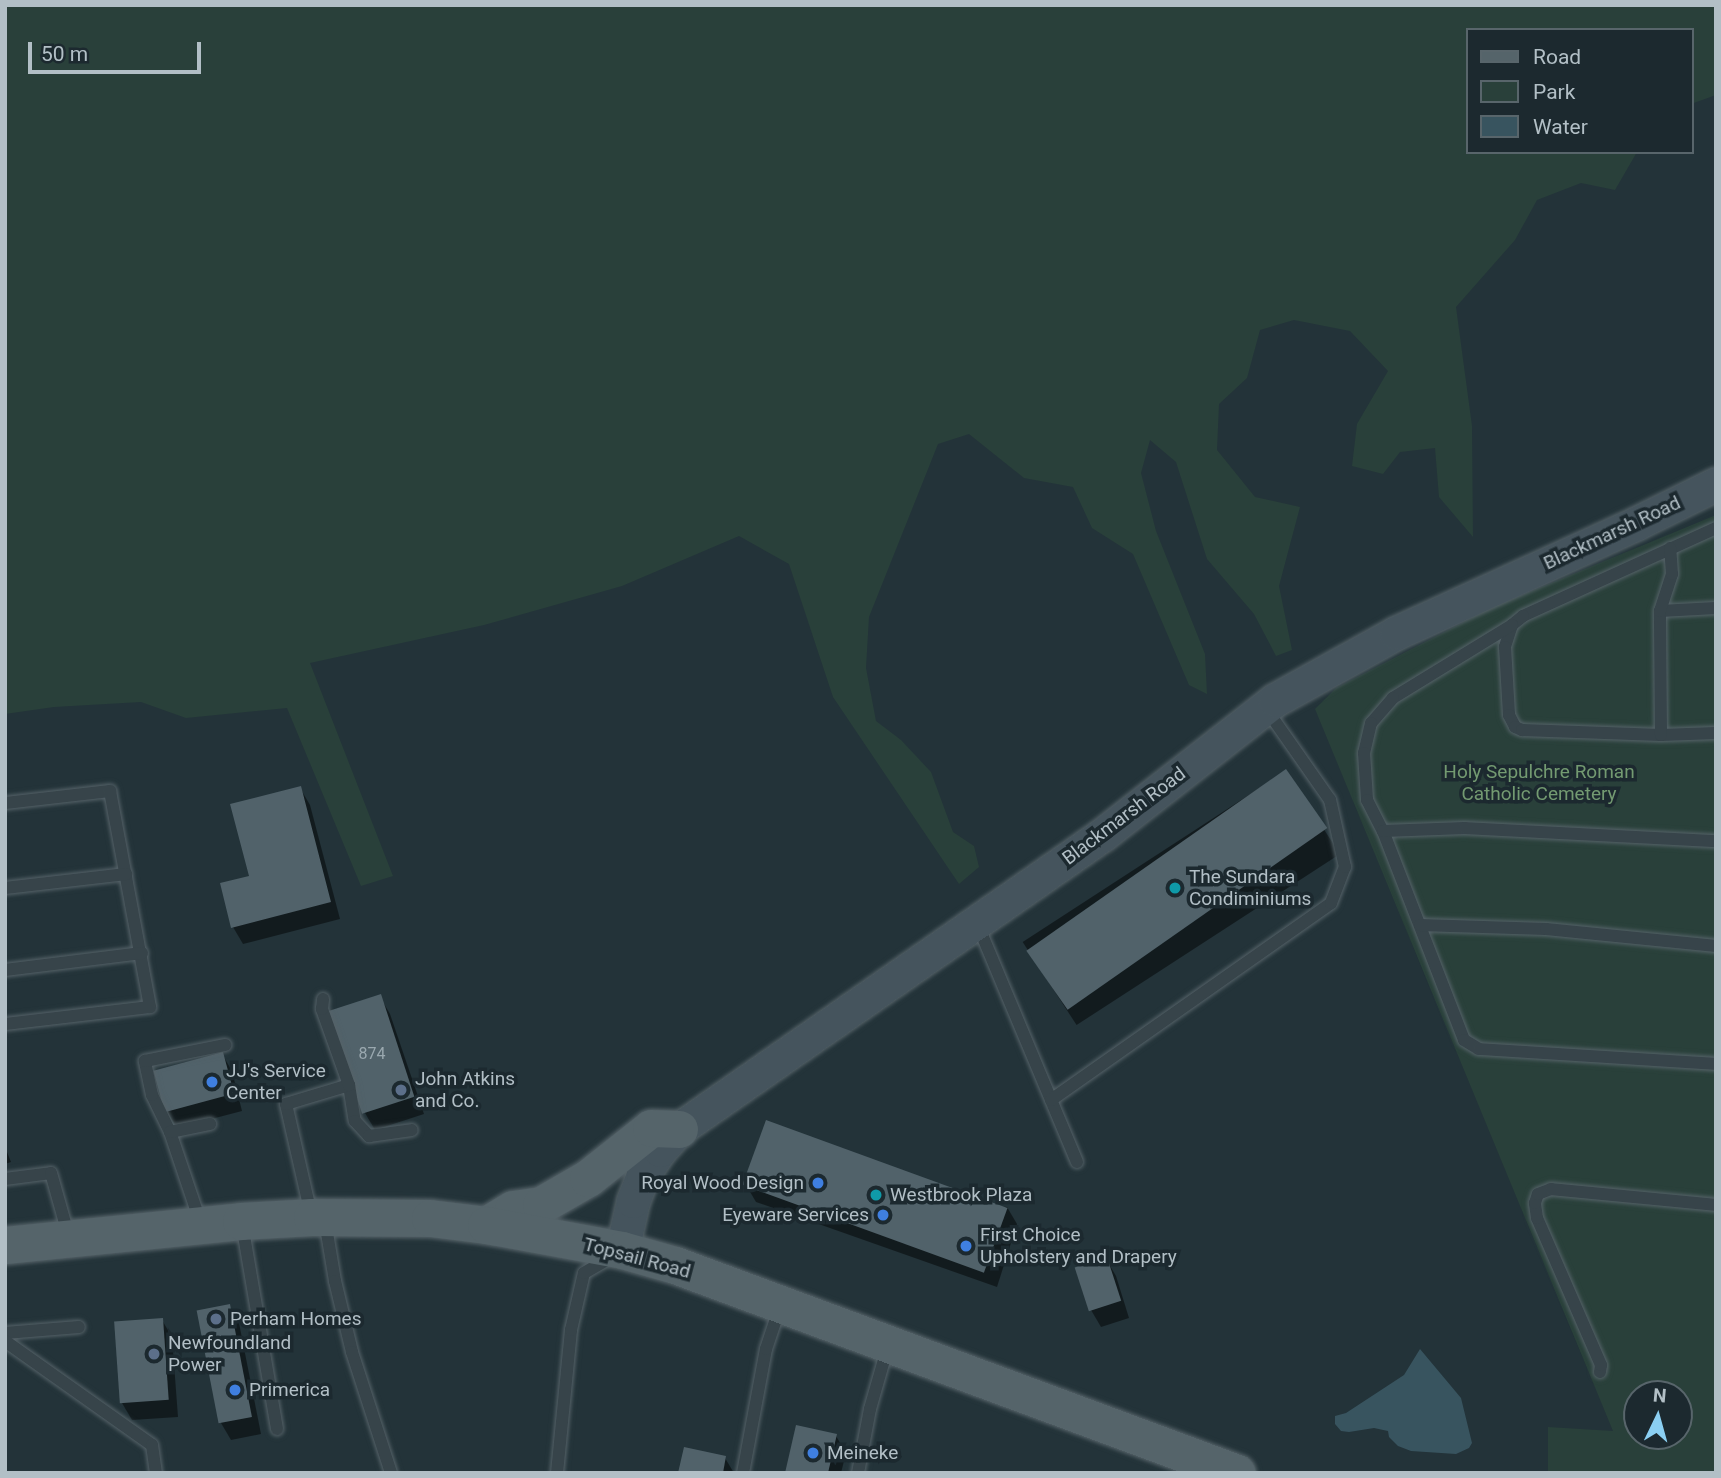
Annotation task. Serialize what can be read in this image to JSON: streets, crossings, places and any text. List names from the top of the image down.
{
  "streets": {
    "main road": ["Blackmarsh Road", "Topsail Road"]
  },
  "crossings": [
    ["Blackmarsh Road", "Topsail Road"]
  ],
  "parks": ["Holy Sepulchre Roman Catholic Cemetery"],
  "places": [
    "The Sundara Condiminiums",
    "JJ's Service Center",
    "John Atkins and Co.",
    "Royal Wood Design",
    "Westbrook Plaza",
    "Eyeware Services",
    "First Choice Upholstery and Drapery",
    "Perham Homes",
    "Newfoundland Power",
    "Primerica",
    "Meineke"
  ],
  "house_numbers": ["874"],
  "legend": ["Road", "Park", "Water"],
  "scale_bar": "50 m",
  "north": "top"
}
